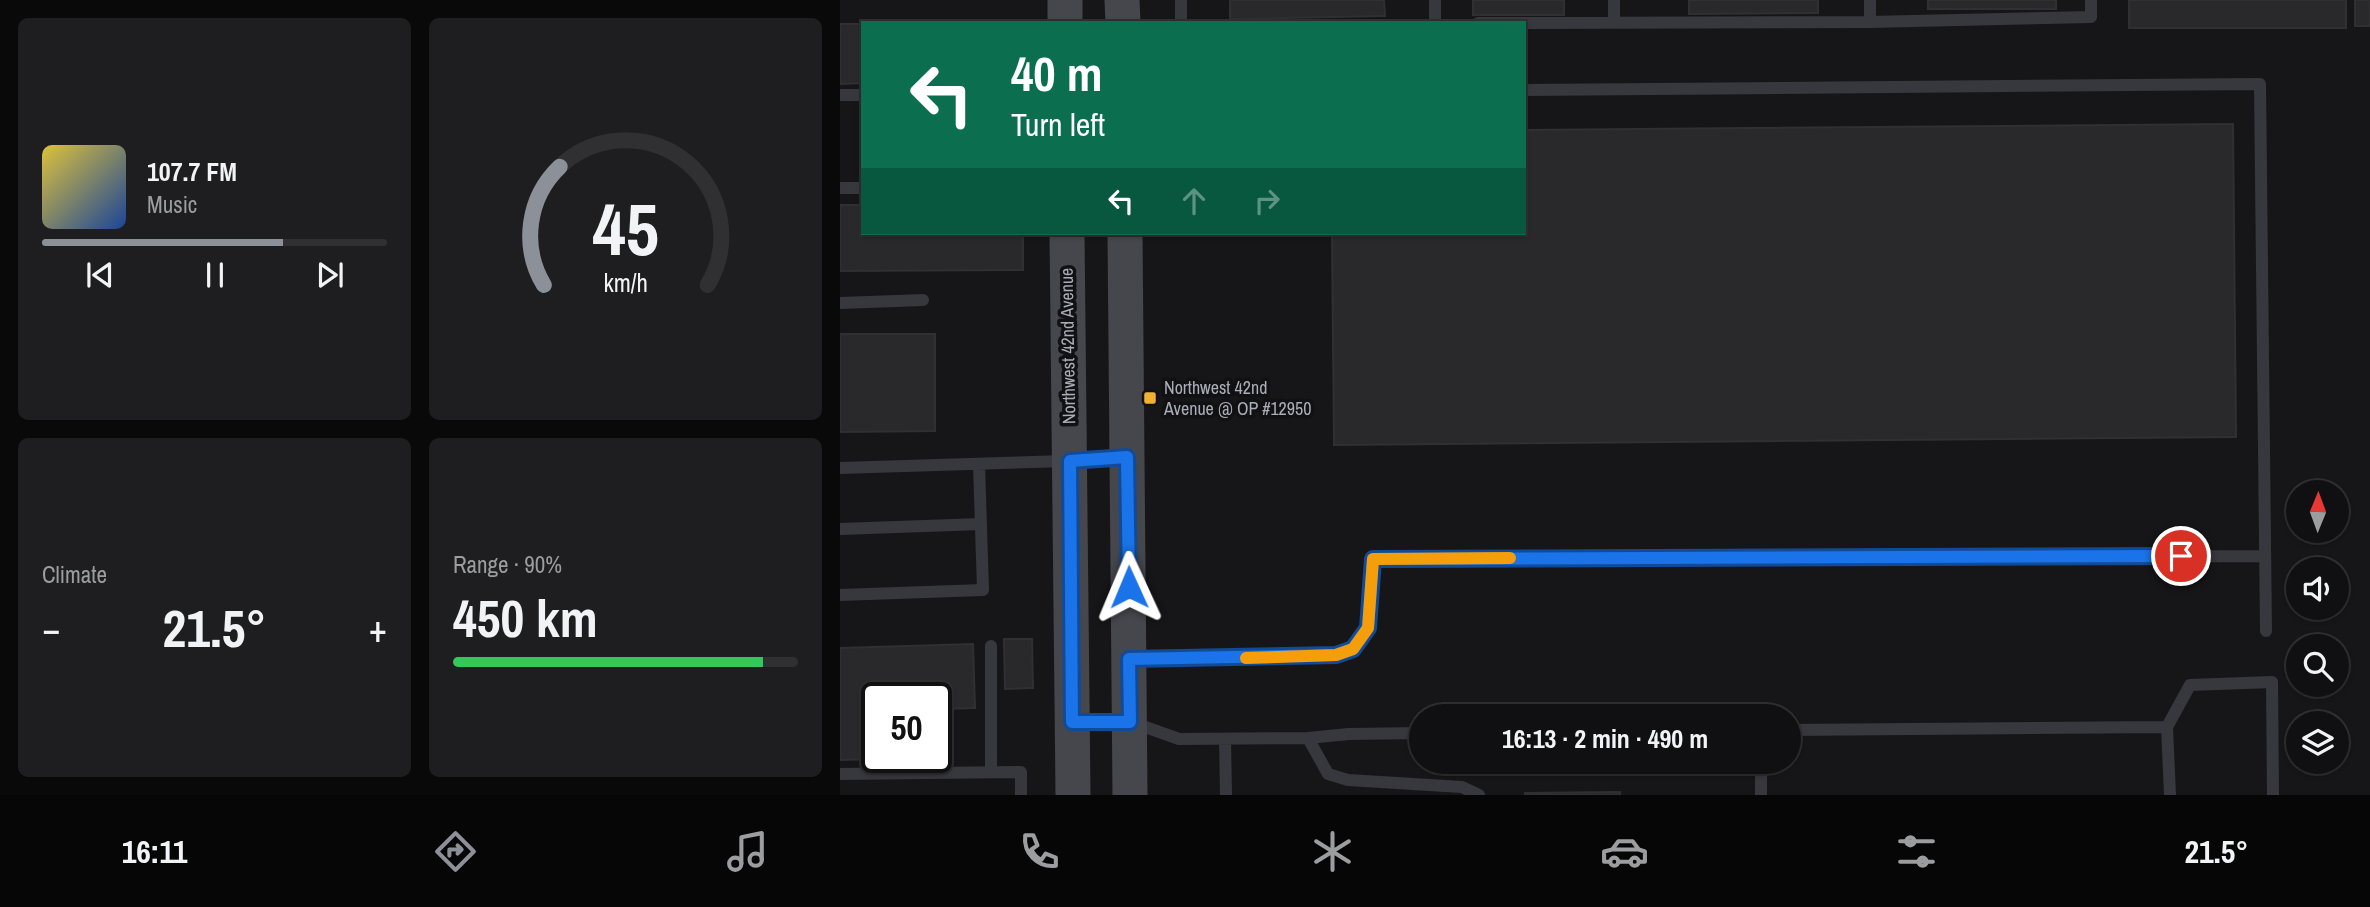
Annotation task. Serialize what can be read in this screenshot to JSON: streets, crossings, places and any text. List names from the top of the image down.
{
  "streets": {
    "main road": ["Northwest 42nd Avenue"]
  },
  "places": {
    "transit": ["Northwest 42nd Avenue @ OP #12950"]
  },
  "north": "top",
  "page": {
    "turn": ["40 m", "Turn left"],
    "song": ["107.7 FM", "Music"],
    "tile": [
      "Climate",
      ["Range · 90%", "450 km"]
    ],
    "heat": ["−", "21.5°", "+"],
    "limit": "50",
    "trip": "16:13 · 2 min · 490 m",
    "tabs": ["16:11", "21.5°"],
    "gauge": ["45", "km/h"]
  }
}
